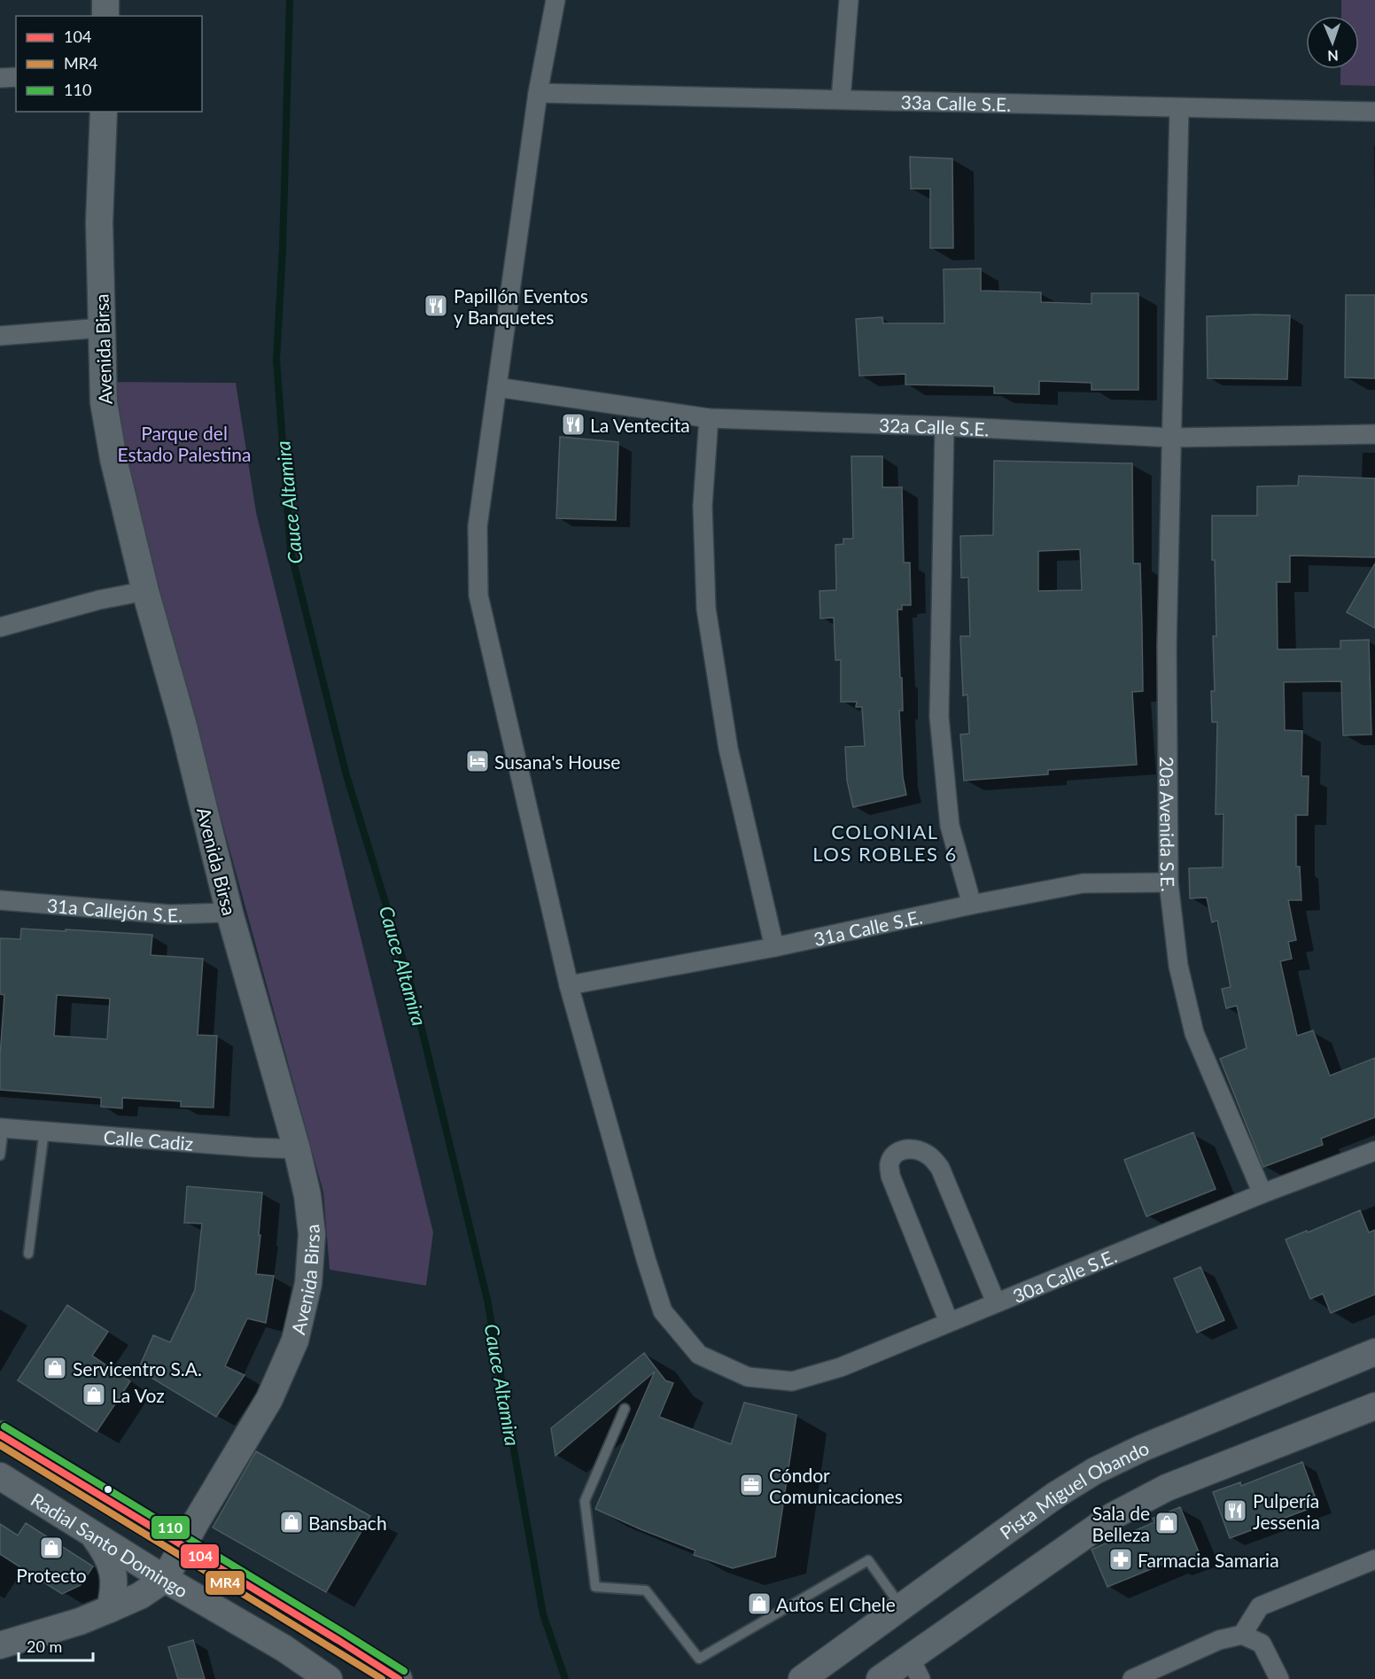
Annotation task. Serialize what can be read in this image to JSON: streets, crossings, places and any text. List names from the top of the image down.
{
  "streets": {
    "main road": ["Avenida Birsa", "Pista Miguel Obando", "Radial Santo Domingo"],
    "street": [
      "33a Calle S.E.",
      "32a Calle S.E.",
      "20a Avenida S.E.",
      "31a Callejón S.E.",
      "31a Calle S.E.",
      "Calle Cadiz",
      "30a Calle S.E."
    ]
  },
  "crossings": [
    ["33a Calle S.E.", "20a Avenida S.E."],
    ["33a Calle S.E.", "30a Calle S.E."],
    ["Avenida Birsa", "31a Callejón S.E."],
    ["Avenida Birsa", "Calle Cadiz"],
    ["Avenida Birsa", "Radial Santo Domingo"],
    ["32a Calle S.E.", "20a Avenida S.E."],
    ["32a Calle S.E.", "30a Calle S.E."],
    ["20a Avenida S.E.", "31a Calle S.E."],
    ["20a Avenida S.E.", "30a Calle S.E."],
    ["31a Calle S.E.", "30a Calle S.E."]
  ],
  "districts": ["COLONIAL LOS ROBLES 6"],
  "water": ["Cauce Altamira"],
  "parks": ["Parque del Estado Palestina"],
  "places": {
    "restaurant": ["Papillón Eventos y Banquetes", "La Ventecita", "Pulpería Jessenia"],
    "hotel": ["Susana's House"],
    "shop": [
      "Servicentro S.A.",
      "La Voz",
      "Bansbach",
      "Sala de Belleza",
      "Protecto",
      "Autos El Chele"
    ],
    "office": ["Cóndor Comunicaciones"],
    "pharmacy": ["Farmacia Samaria"]
  },
  "lines": ["transit line 110", "transit line 104", "transit line MR4"],
  "legend": ["104", "MR4", "110"],
  "scale_bar": "20 m",
  "north": "bottom"
}
